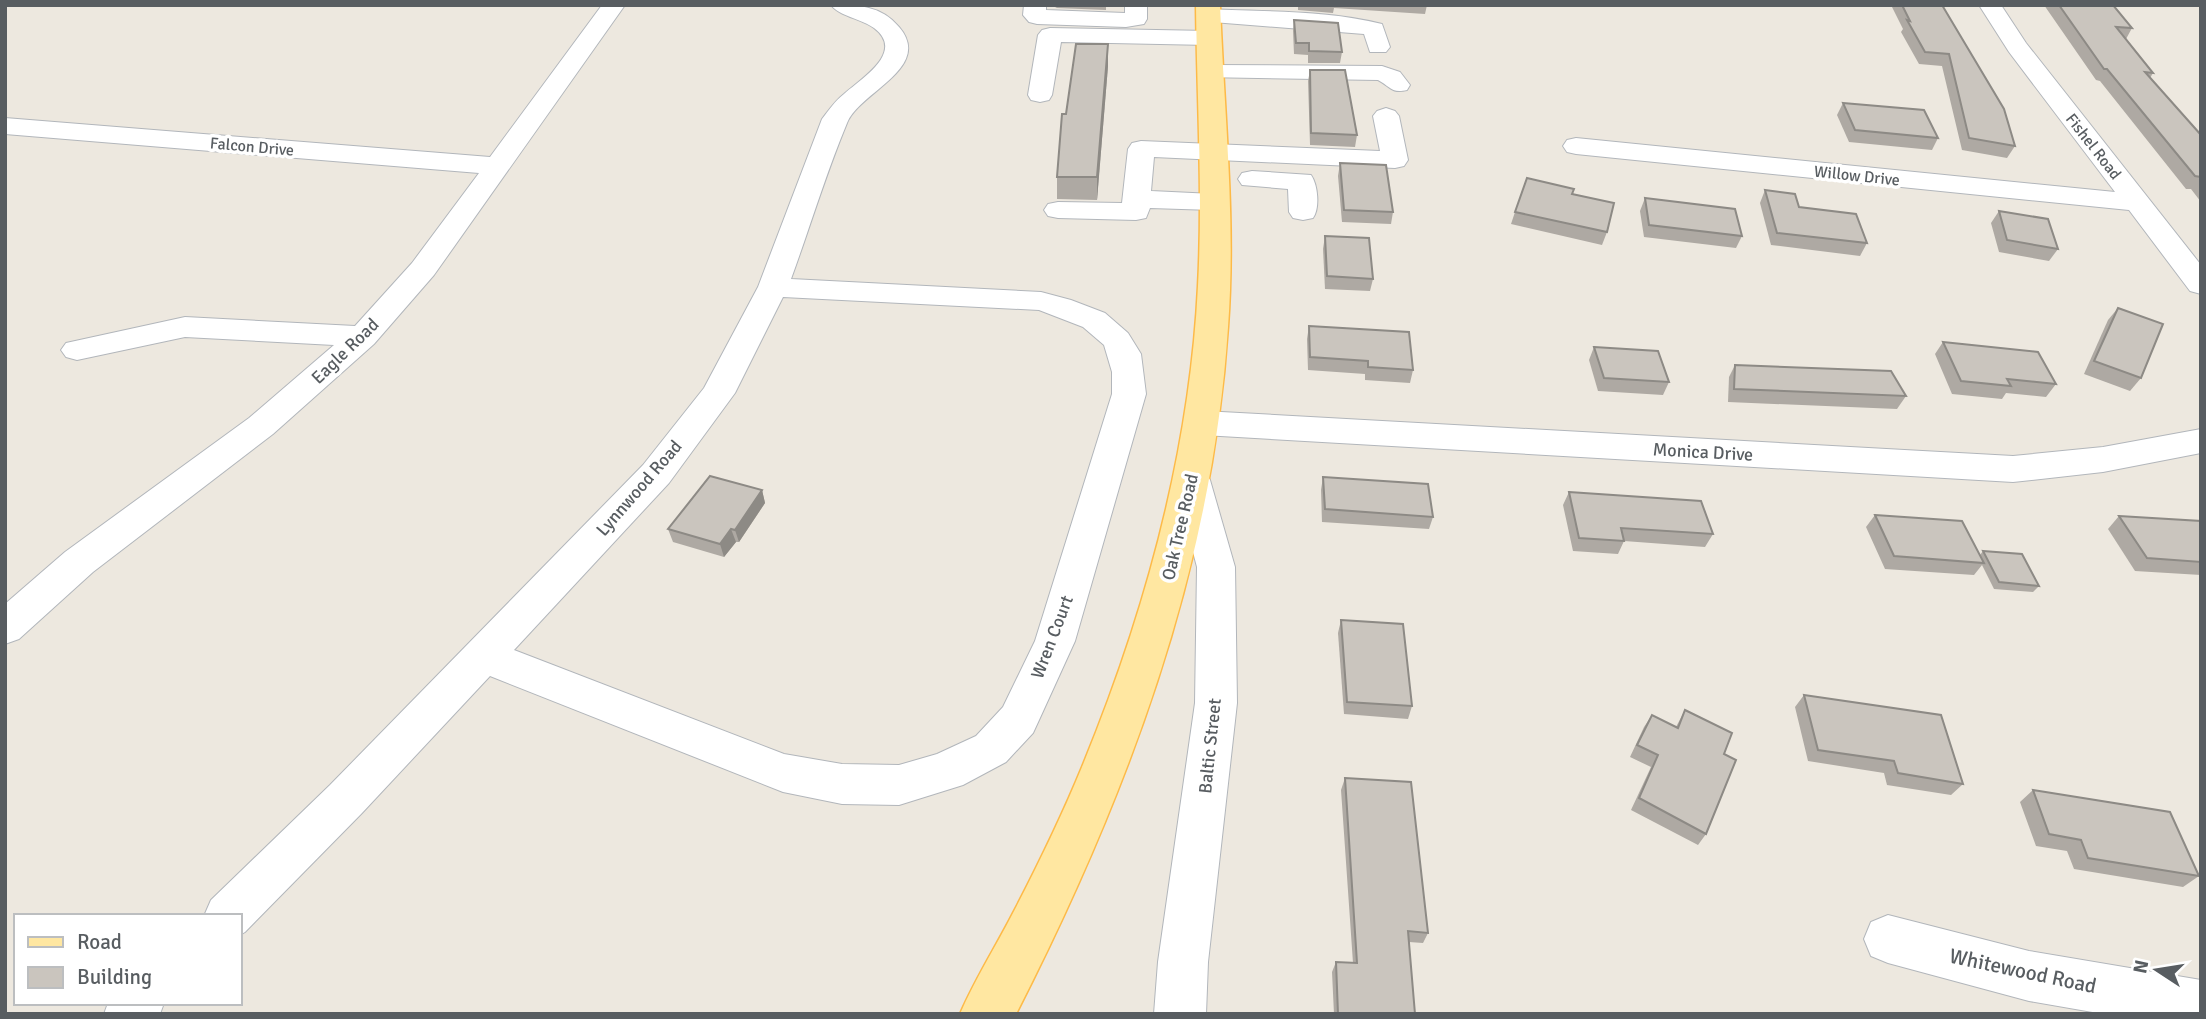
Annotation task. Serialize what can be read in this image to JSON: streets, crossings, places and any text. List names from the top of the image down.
{
  "streets": {
    "main road": ["Oak Tree Road"],
    "street": [
      "Falcon Drive",
      "Fishel Road",
      "Willow Drive",
      "Eagle Road",
      "Monica Drive",
      "Lynnwood Road",
      "Wren Court",
      "Baltic Street",
      "Whitewood Road"
    ]
  },
  "crossings": [
    ["Falcon Drive", "Eagle Road"],
    ["Fishel Road", "Willow Drive"],
    ["Monica Drive", "Oak Tree Road"],
    ["Lynnwood Road", "Wren Court"],
    ["Oak Tree Road", "Baltic Street"]
  ],
  "legend": ["Road", "Building"],
  "north": "left"
}
